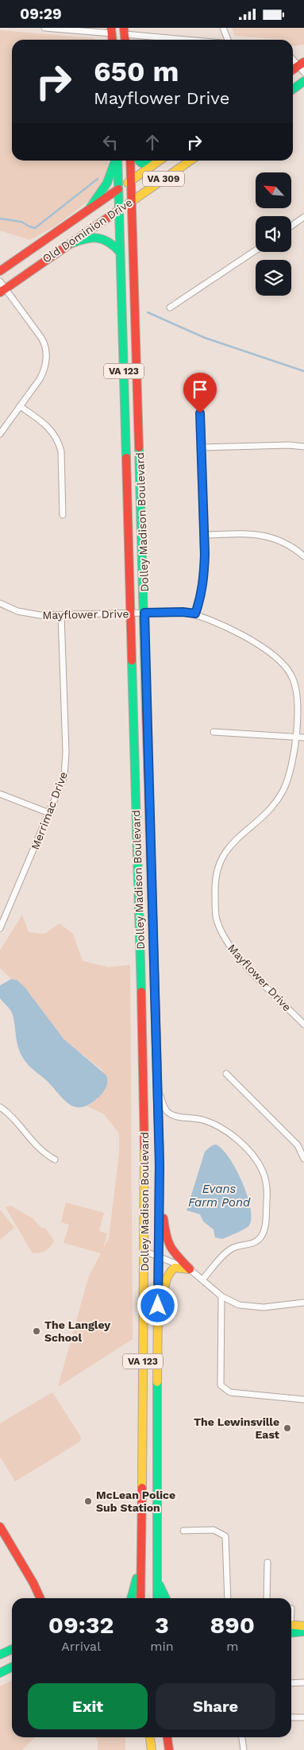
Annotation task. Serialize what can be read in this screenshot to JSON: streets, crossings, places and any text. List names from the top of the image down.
{
  "streets": {
    "main road": [
      "VA 309",
      "Old Dominion Drive",
      "VA 123",
      "Dolley Madison Boulevard"
    ],
    "street": ["Mayflower Drive", "Merrimac Drive"]
  },
  "crossings": [
    ["Old Dominion Drive", "Dolley Madison Boulevard"],
    ["Dolley Madison Boulevard", "Mayflower Drive"],
    ["Mayflower Drive", "Merrimac Drive"]
  ],
  "water": ["Evans Farm Pond"],
  "places": ["The Langley School", "The Lewinsville East", "McLean Police Sub Station"],
  "north": "top left",
  "page": {
    "status": "09:29",
    "turn": ["650 m", "Mayflower Drive"],
    "eta": [
      "09:32",
      "Arrival",
      "3",
      "min",
      "890",
      "m"
    ],
    "buttons": ["Exit", "Share"]
  }
}
